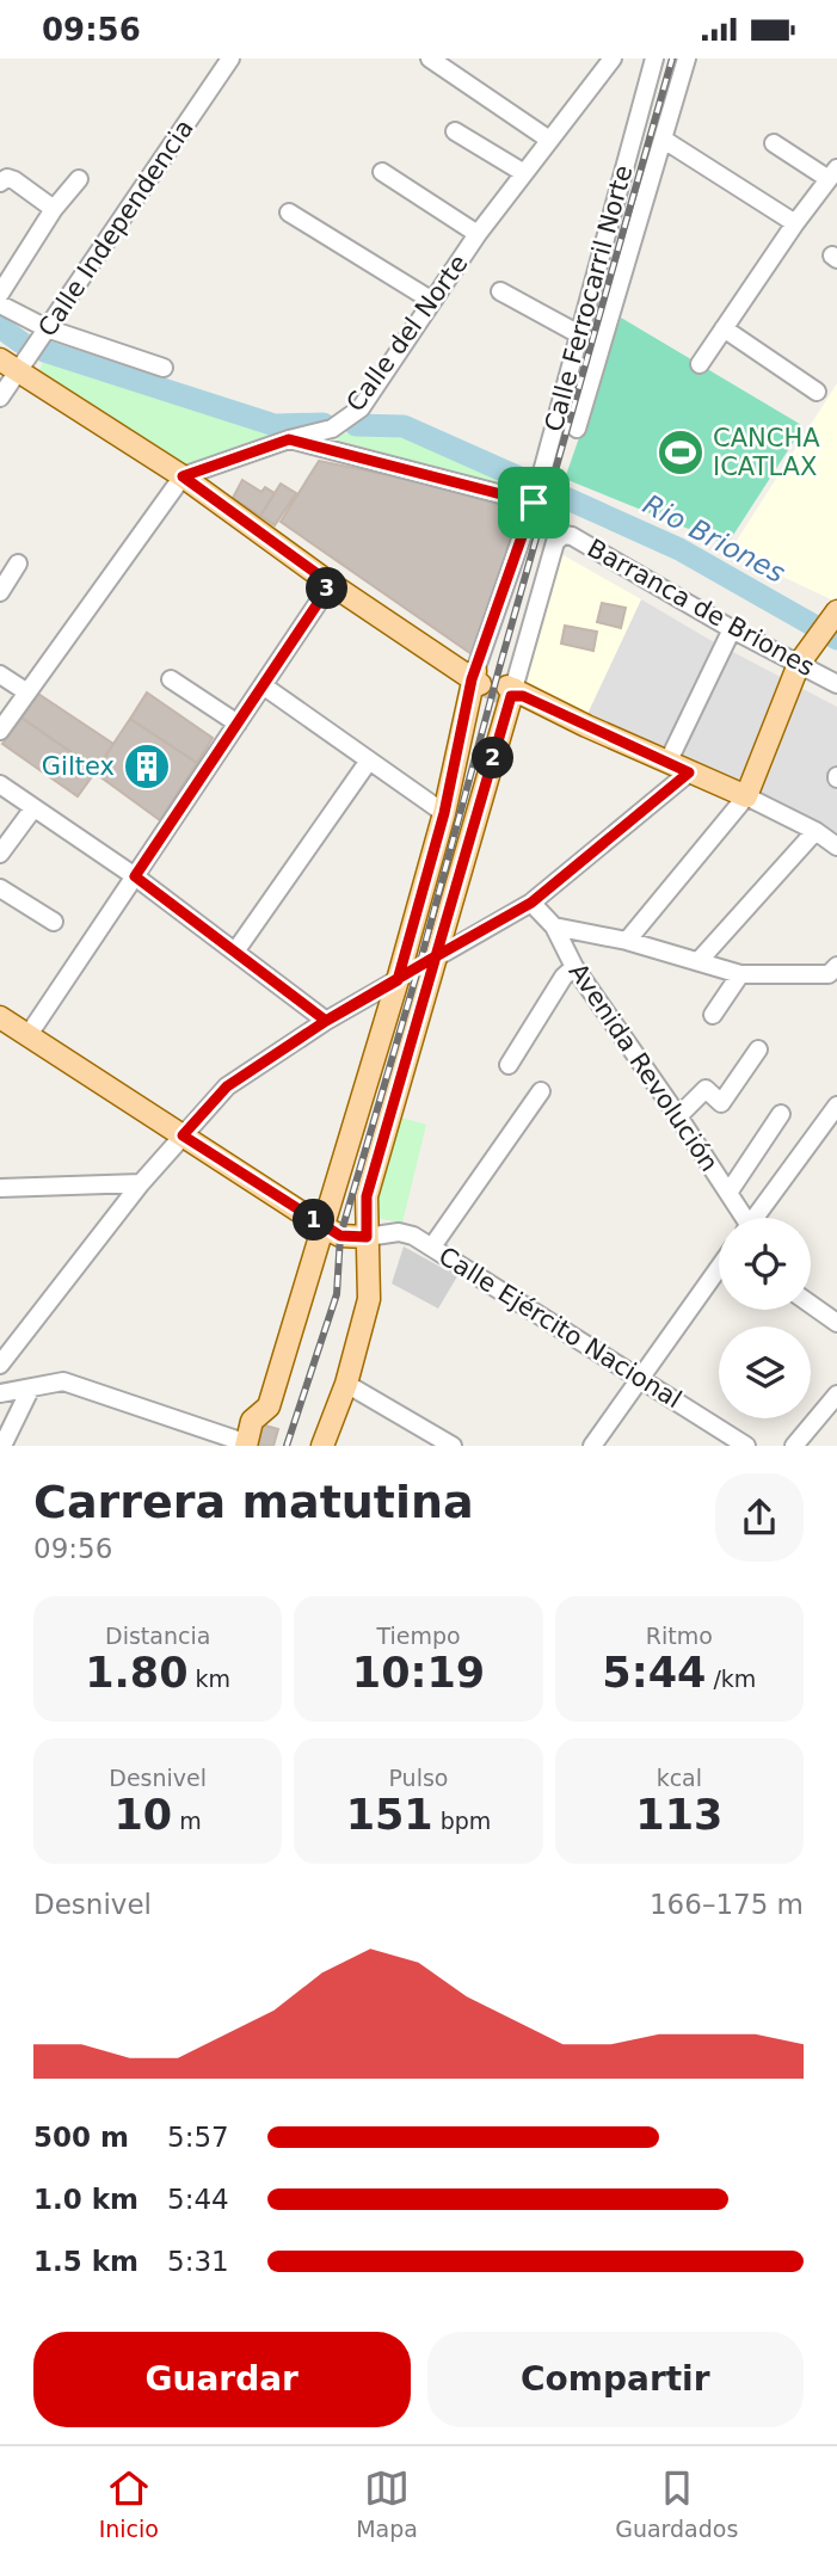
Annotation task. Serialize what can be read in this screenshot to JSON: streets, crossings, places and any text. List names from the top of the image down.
{
  "streets": {
    "main road": ["Calle Ferrocarril Norte"],
    "street": [
      "Calle Independencia",
      "Calle del Norte",
      "Barranca de Briones",
      "Avenida Revolución",
      "Calle Ejército Nacional"
    ]
  },
  "water": ["Rio Briones"],
  "places": {
    "sports": ["CANCHA ICATLAX"],
    "building": ["Giltex"]
  },
  "page": {
    "status": "09:56",
    "pins": ["3", "2", "1"],
    "heading": ["Carrera matutina", "09:56"],
    "stats": [
      ["Distancia", "1.80 km"],
      ["Tiempo", "10:19"],
      ["Ritmo", "5:44 /km"],
      ["Desnivel", "10 m"],
      ["Pulso", "151 bpm"],
      ["kcal", "113"]
    ],
    "chart": ["Desnivel", "166–175 m"],
    "list": [
      {
        "name": "500 m",
        "note": "5:57"
      },
      {
        "name": "1.0 km",
        "note": "5:44"
      },
      {
        "name": "1.5 km",
        "note": "5:31"
      }
    ],
    "buttons": ["Guardar", "Compartir"],
    "tabs": ["Inicio", "Mapa", "Guardados"]
  }
}
